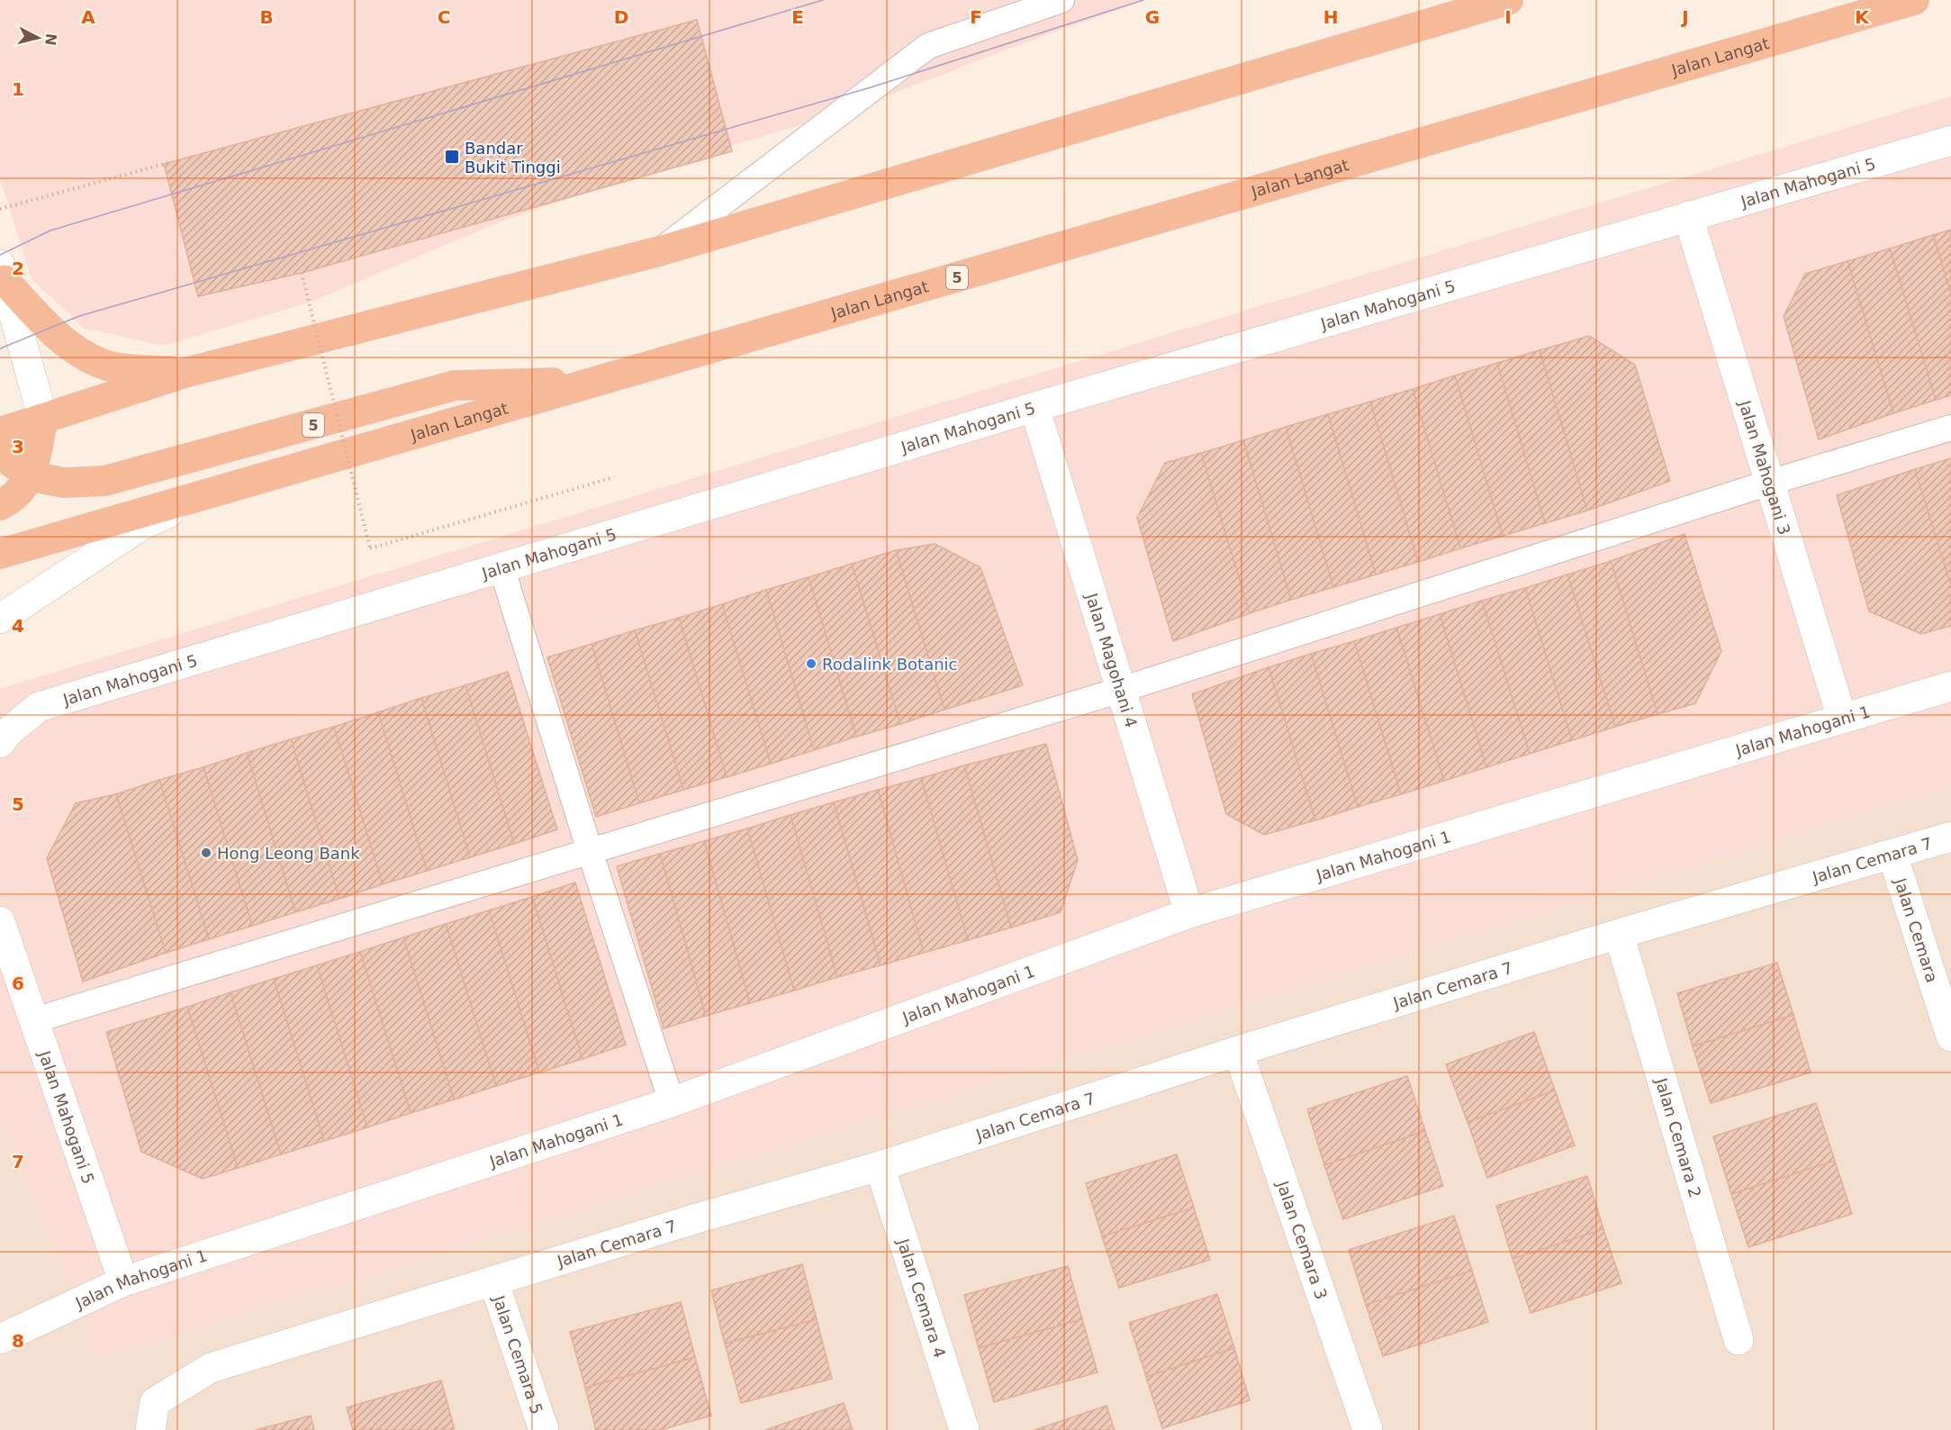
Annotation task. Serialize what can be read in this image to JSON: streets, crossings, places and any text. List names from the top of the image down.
{
  "streets": {
    "highway": ["Jalan Langat", "5"],
    "street": [
      "Jalan Mahogani 5",
      "Jalan Mahogani 3",
      "Jalan Magohani 4",
      "Jalan Mahogani 1",
      "Jalan Cemara 7",
      "Jalan Cemara",
      "Jalan Cemara 2",
      "Jalan Cemara 3",
      "Jalan Cemara 4",
      "Jalan Cemara 5"
    ]
  },
  "crossings": [
    ["Jalan Langat", "5"],
    ["Jalan Mahogani 5", "Jalan Mahogani 3"],
    ["Jalan Mahogani 5", "Jalan Magohani 4"],
    ["Jalan Mahogani 5", "Jalan Mahogani 1"],
    ["Jalan Mahogani 3", "Jalan Mahogani 1"],
    ["Jalan Magohani 4", "Jalan Mahogani 1"],
    ["Jalan Cemara 7", "Jalan Cemara"],
    ["Jalan Cemara 7", "Jalan Cemara 2"],
    ["Jalan Cemara 7", "Jalan Cemara 3"],
    ["Jalan Cemara 7", "Jalan Cemara 4"],
    ["Jalan Cemara 7", "Jalan Cemara 5"]
  ],
  "places": {
    "transit": ["Bandar Bukit Tinggi"],
    "other": ["Rodalink Botanic", "Hong Leong Bank"]
  },
  "north": "right",
  "grid": {
    "columns": [
      "A",
      "B",
      "C",
      "D",
      "E",
      "F",
      "G",
      "H",
      "I",
      "J",
      "K"
    ],
    "rows": [
      "1",
      "2",
      "3",
      "4",
      "5",
      "6",
      "7",
      "8"
    ]
  }
}
